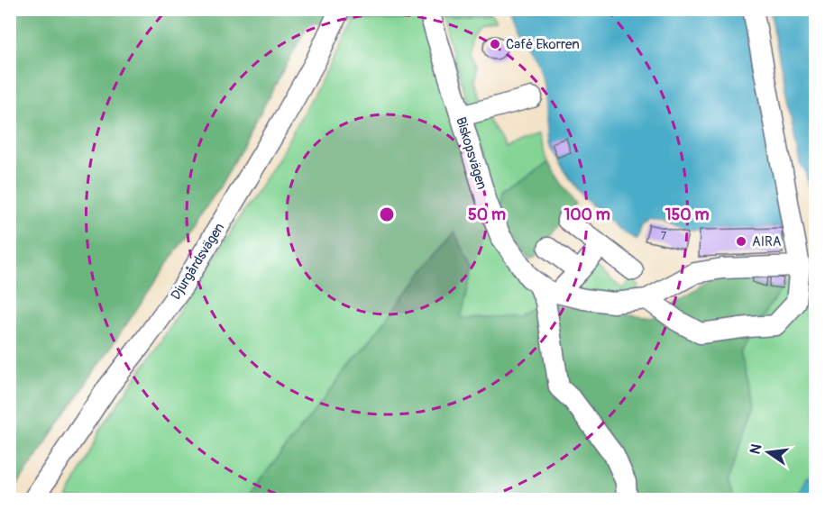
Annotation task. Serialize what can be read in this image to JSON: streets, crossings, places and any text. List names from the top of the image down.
{
  "streets": {
    "street": ["Biskopsvägen", "Djurgårdsvägen"]
  },
  "places": ["Café Ekorren", "AIRA"],
  "house_numbers": ["7"],
  "north": "left",
  "rings": ["50 m", "100 m", "150 m"]
}
